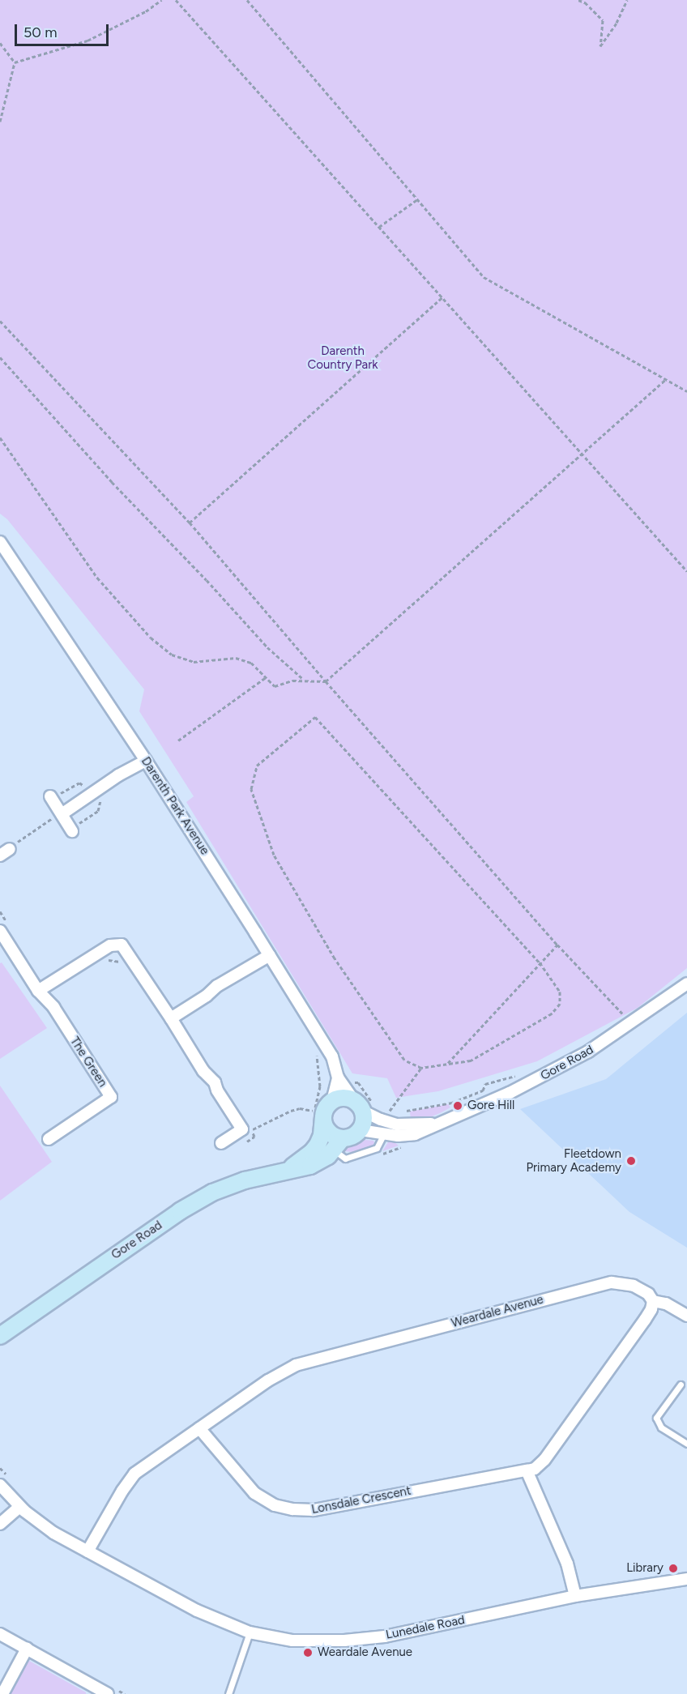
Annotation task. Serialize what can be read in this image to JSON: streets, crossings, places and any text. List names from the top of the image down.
{
  "streets": {
    "street": [
      "Darenth Park Avenue",
      "The Green",
      "Gore Road",
      "Weardale Avenue",
      "Lonsdale Crescent",
      "Lunedale Road"
    ]
  },
  "crossings": [
    ["Darenth Park Avenue", "Gore Road"],
    ["Weardale Avenue", "Lonsdale Crescent"],
    ["Weardale Avenue", "Lunedale Road"]
  ],
  "parks": ["Darenth Country Park"],
  "places": [
    "Gore Hill",
    "Fleetdown Primary Academy",
    "Library",
    "Weardale Avenue"
  ],
  "scale_bar": "50 m"
}
